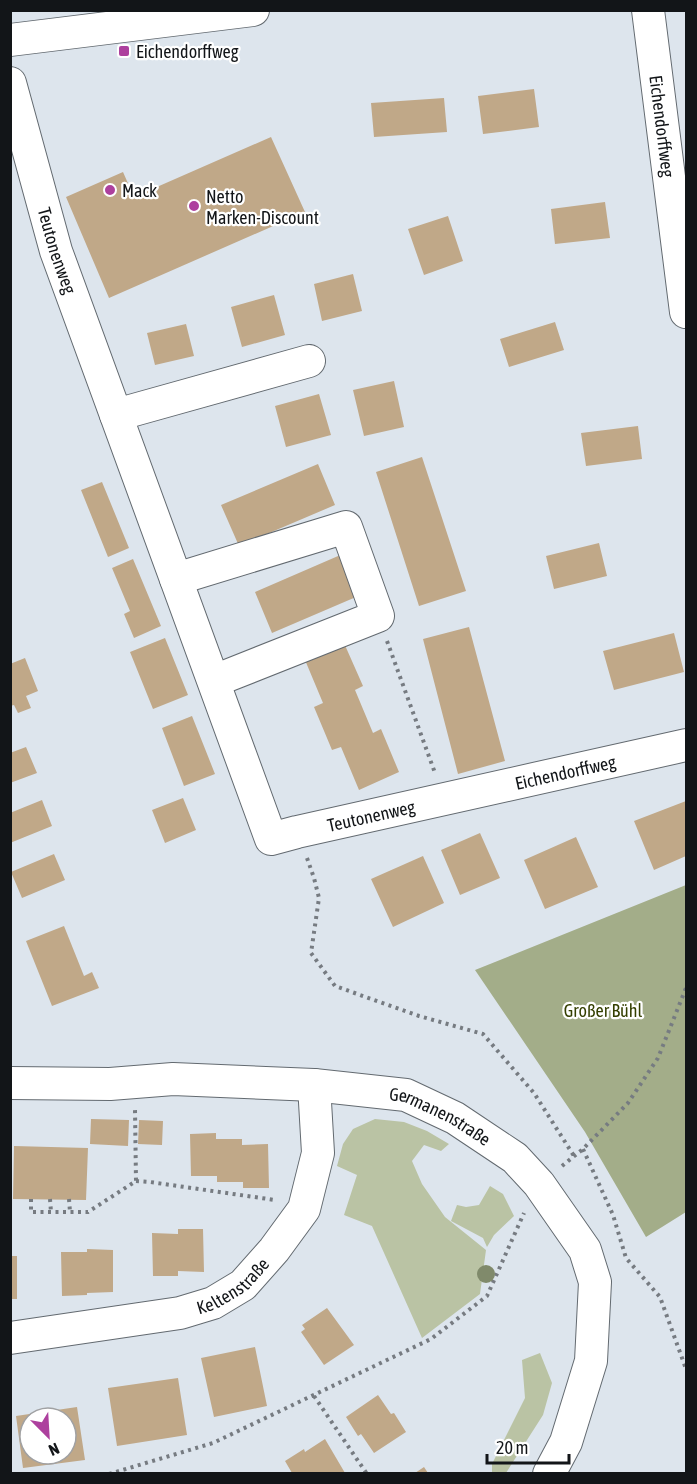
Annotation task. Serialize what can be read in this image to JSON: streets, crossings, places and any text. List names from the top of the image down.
{
  "streets": {
    "street": [
      "Eichendorffweg",
      "Teutonenweg",
      "Germanenstraße",
      "Keltenstraße"
    ]
  },
  "crossings": [
    ["Eichendorffweg", "Teutonenweg"],
    ["Germanenstraße", "Keltenstraße"]
  ],
  "parks": ["Großer Bühl"],
  "places": {
    "transit": ["Eichendorffweg"],
    "other": ["Mack", "Netto Marken-Discount"]
  },
  "scale_bar": "20 m",
  "north": "bottom right"
}
